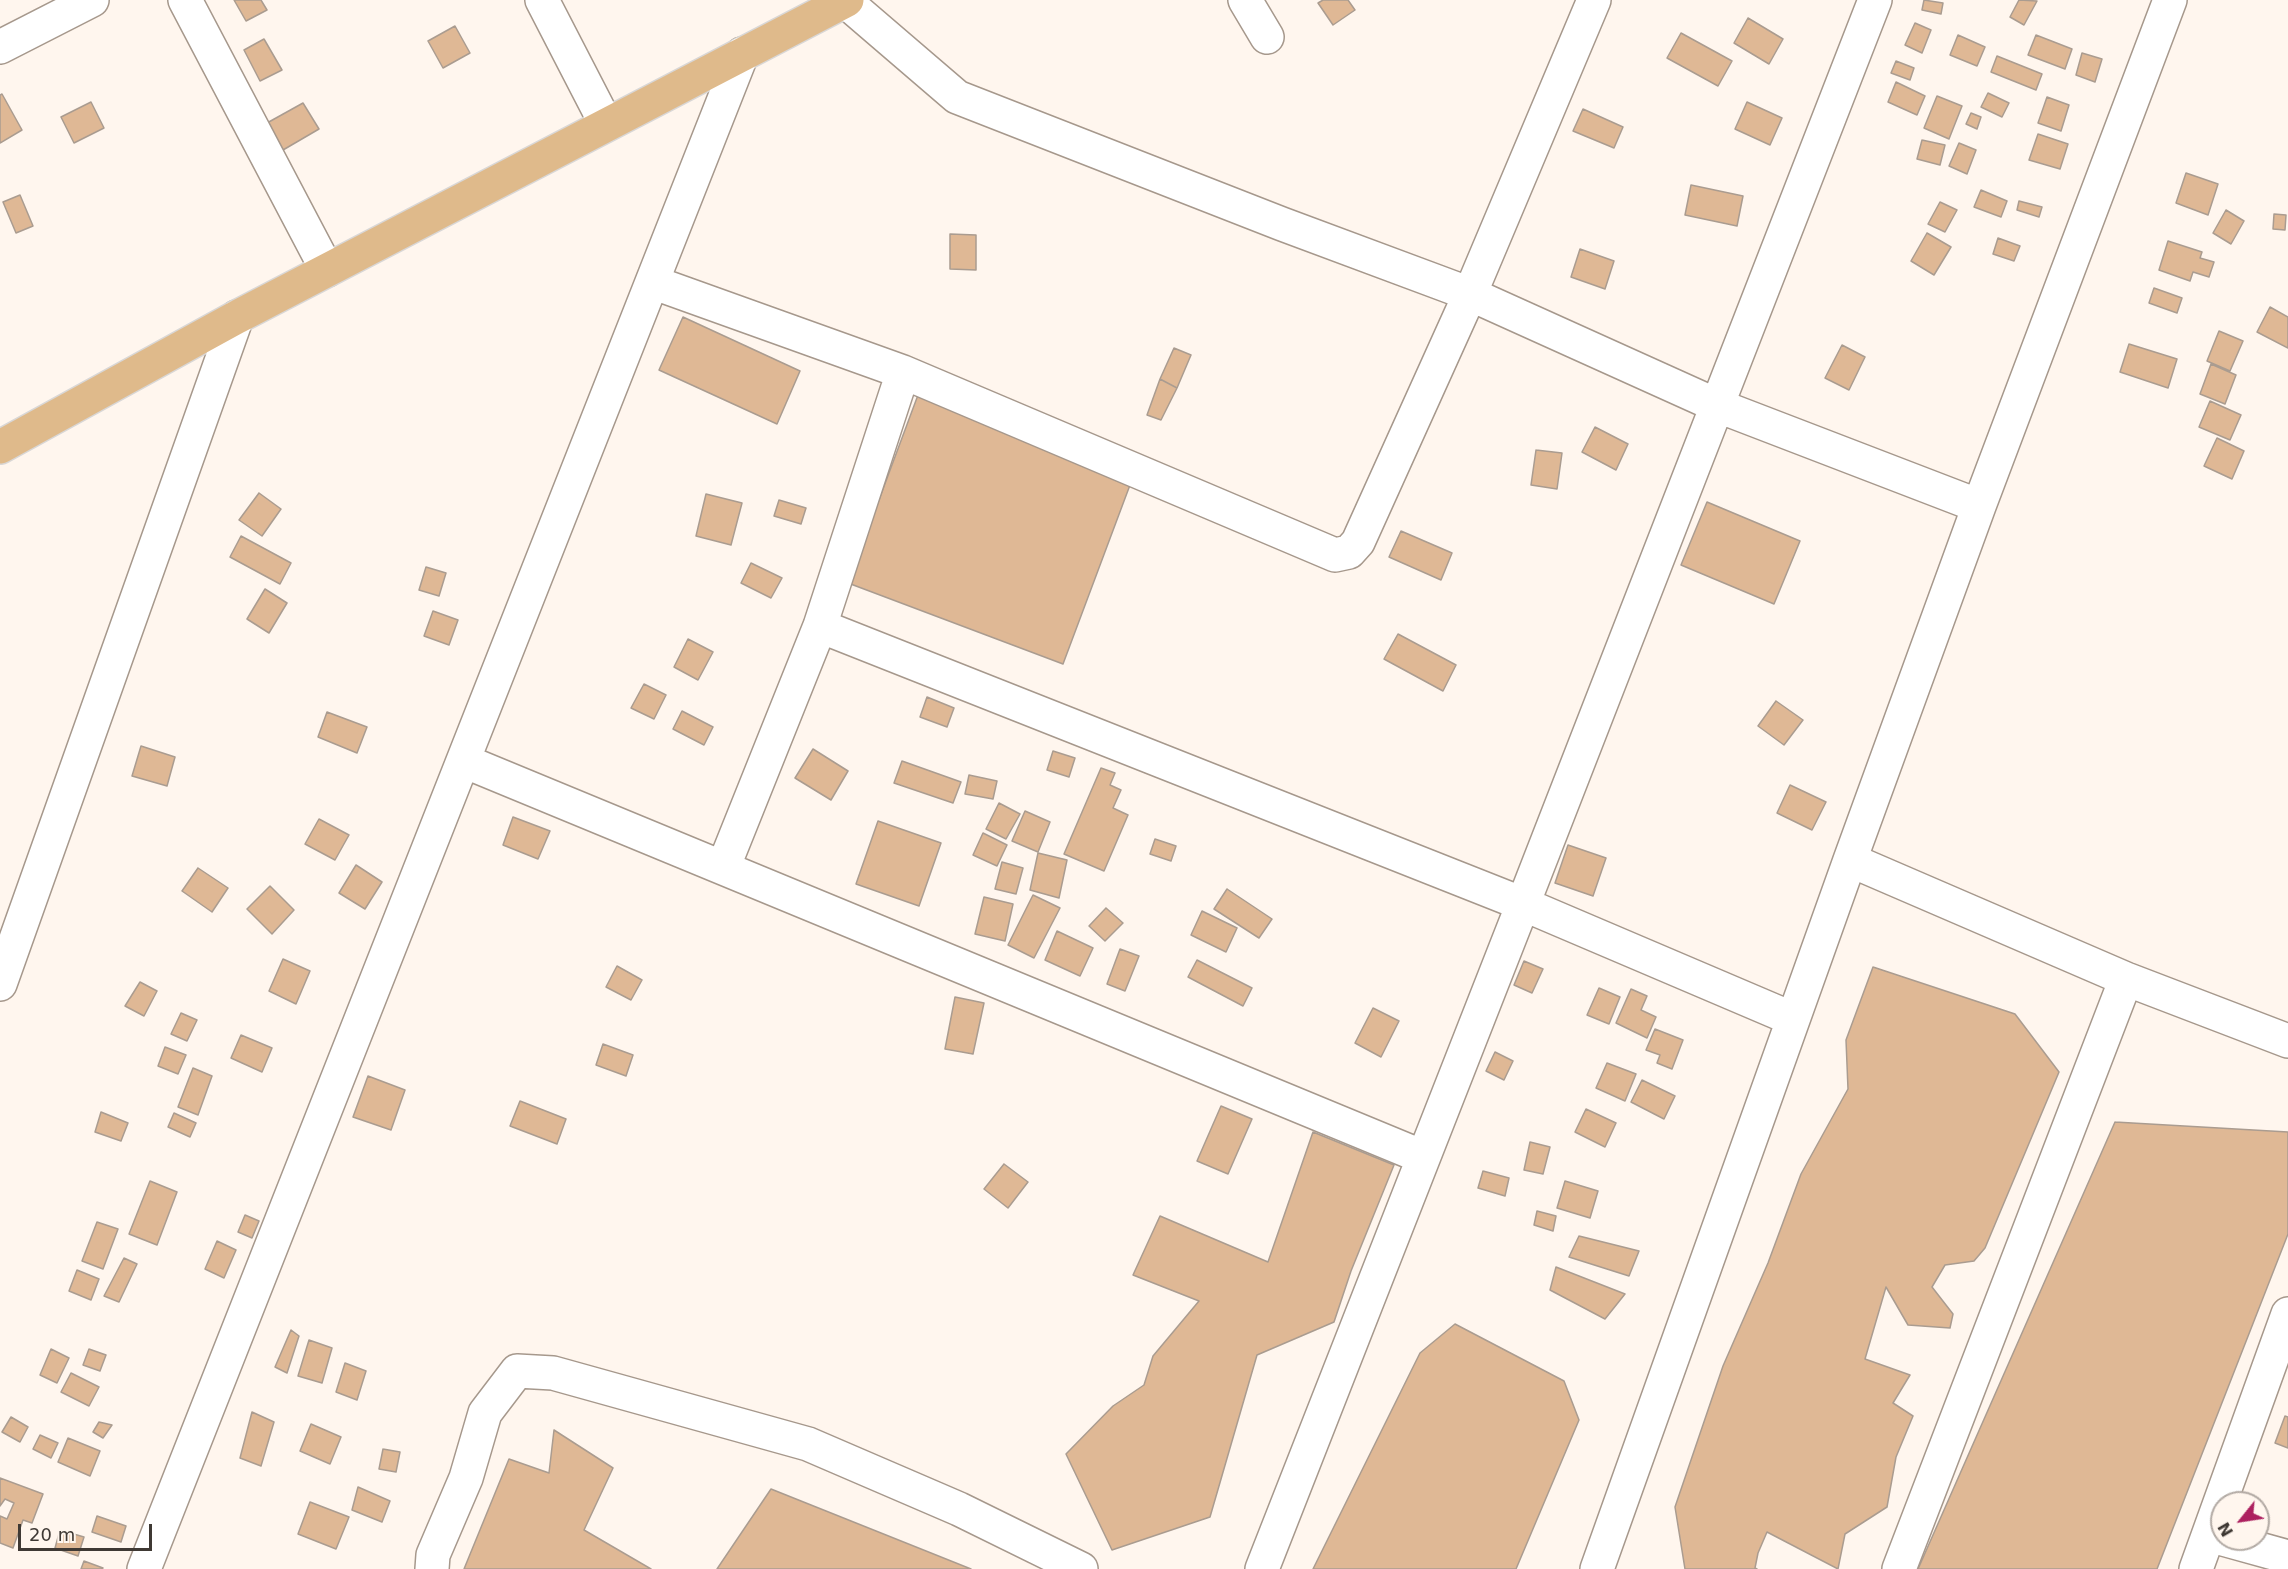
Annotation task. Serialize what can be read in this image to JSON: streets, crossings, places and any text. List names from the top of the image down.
{
  "scale_bar": "20 m",
  "north": "bottom left"
}
